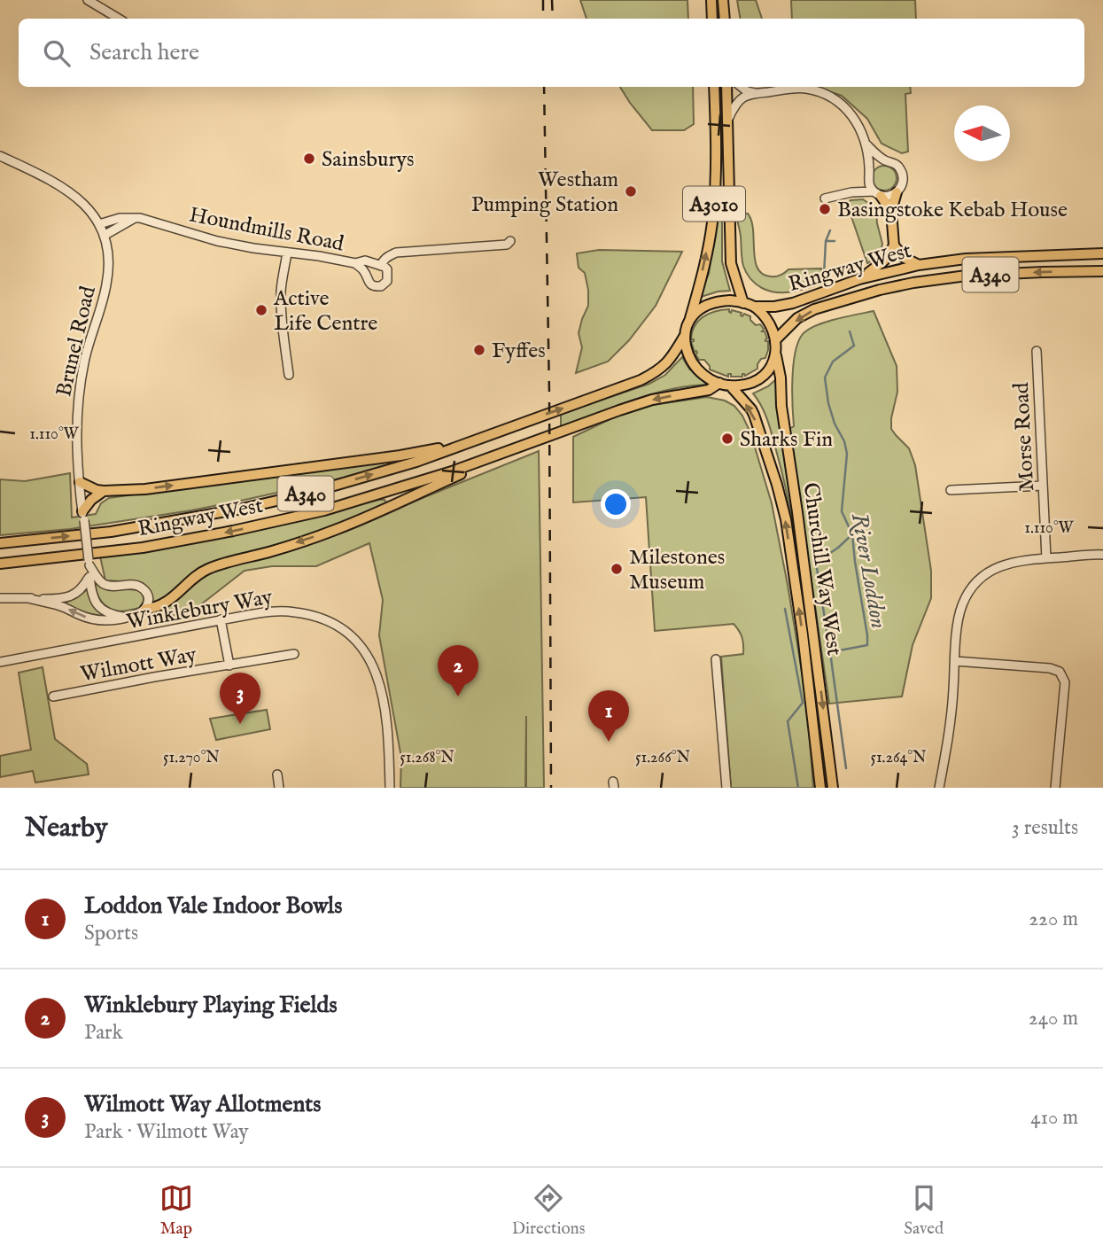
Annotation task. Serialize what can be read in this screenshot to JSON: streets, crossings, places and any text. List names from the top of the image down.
{
  "streets": {
    "main road": [
      "A3010",
      "Ringway West",
      "A340",
      "Churchill Way West"
    ],
    "street": [
      "Houndmills Road",
      "Brunel Road",
      "Morse Road",
      "Winklebury Way",
      "Wilmott Way"
    ]
  },
  "crossings": [
    ["A3010", "Ringway West"],
    ["A3010", "Churchill Way West"],
    ["Ringway West", "Churchill Way West"],
    ["Winklebury Way", "Wilmott Way"]
  ],
  "water": ["River Loddon"],
  "places": [
    "Sainsburys",
    "Westham Pumping Station",
    "Basingstoke Kebab House",
    "Active Life Centre",
    "Fyffes",
    "Sharks Fin",
    "Milestones Museum"
  ],
  "north": "left",
  "page": {
    "search": "Search here",
    "pins": ["2", "3", "1"],
    "heading": ["Nearby", "3 results"],
    "list": [
      {
        "mark": "1",
        "name": "Loddon Vale Indoor Bowls",
        "note": "Sports",
        "value": "220 m"
      },
      {
        "mark": "2",
        "name": "Winklebury Playing Fields",
        "note": "Park",
        "value": "240 m"
      },
      {
        "mark": "3",
        "name": "Wilmott Way Allotments",
        "note": "Park · Wilmott Way",
        "value": "410 m"
      }
    ],
    "nav": ["Map", "Directions", "Saved"]
  },
  "coordinates": [
    "1.110°W",
    "51.270°N",
    "51.268°N",
    "51.266°N",
    "51.264°N"
  ]
}
